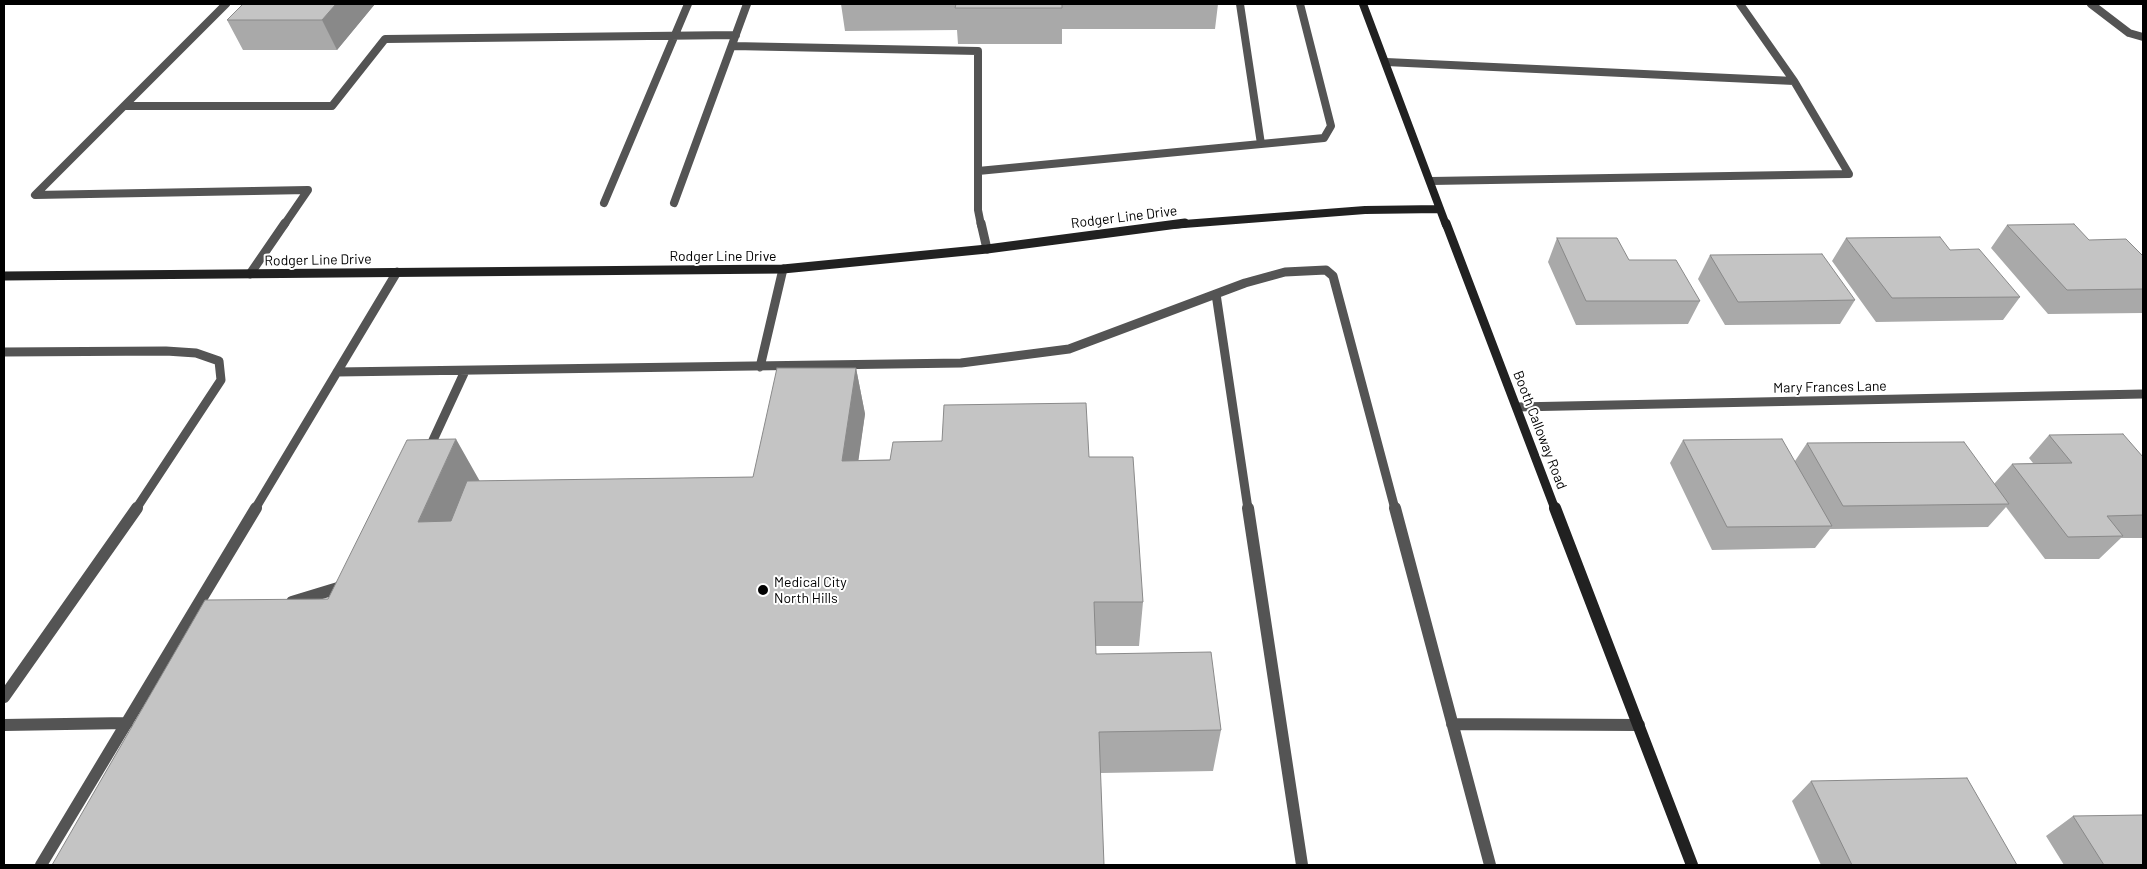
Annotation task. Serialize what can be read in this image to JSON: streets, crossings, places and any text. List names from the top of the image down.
{
  "streets": {
    "street": ["Rodger Line Drive", "Mary Frances Lane", "Booth Calloway Road"]
  },
  "crossings": [
    ["Rodger Line Drive", "Booth Calloway Road"],
    ["Mary Frances Lane", "Booth Calloway Road"]
  ],
  "places": ["Medical City North Hills"]
}
